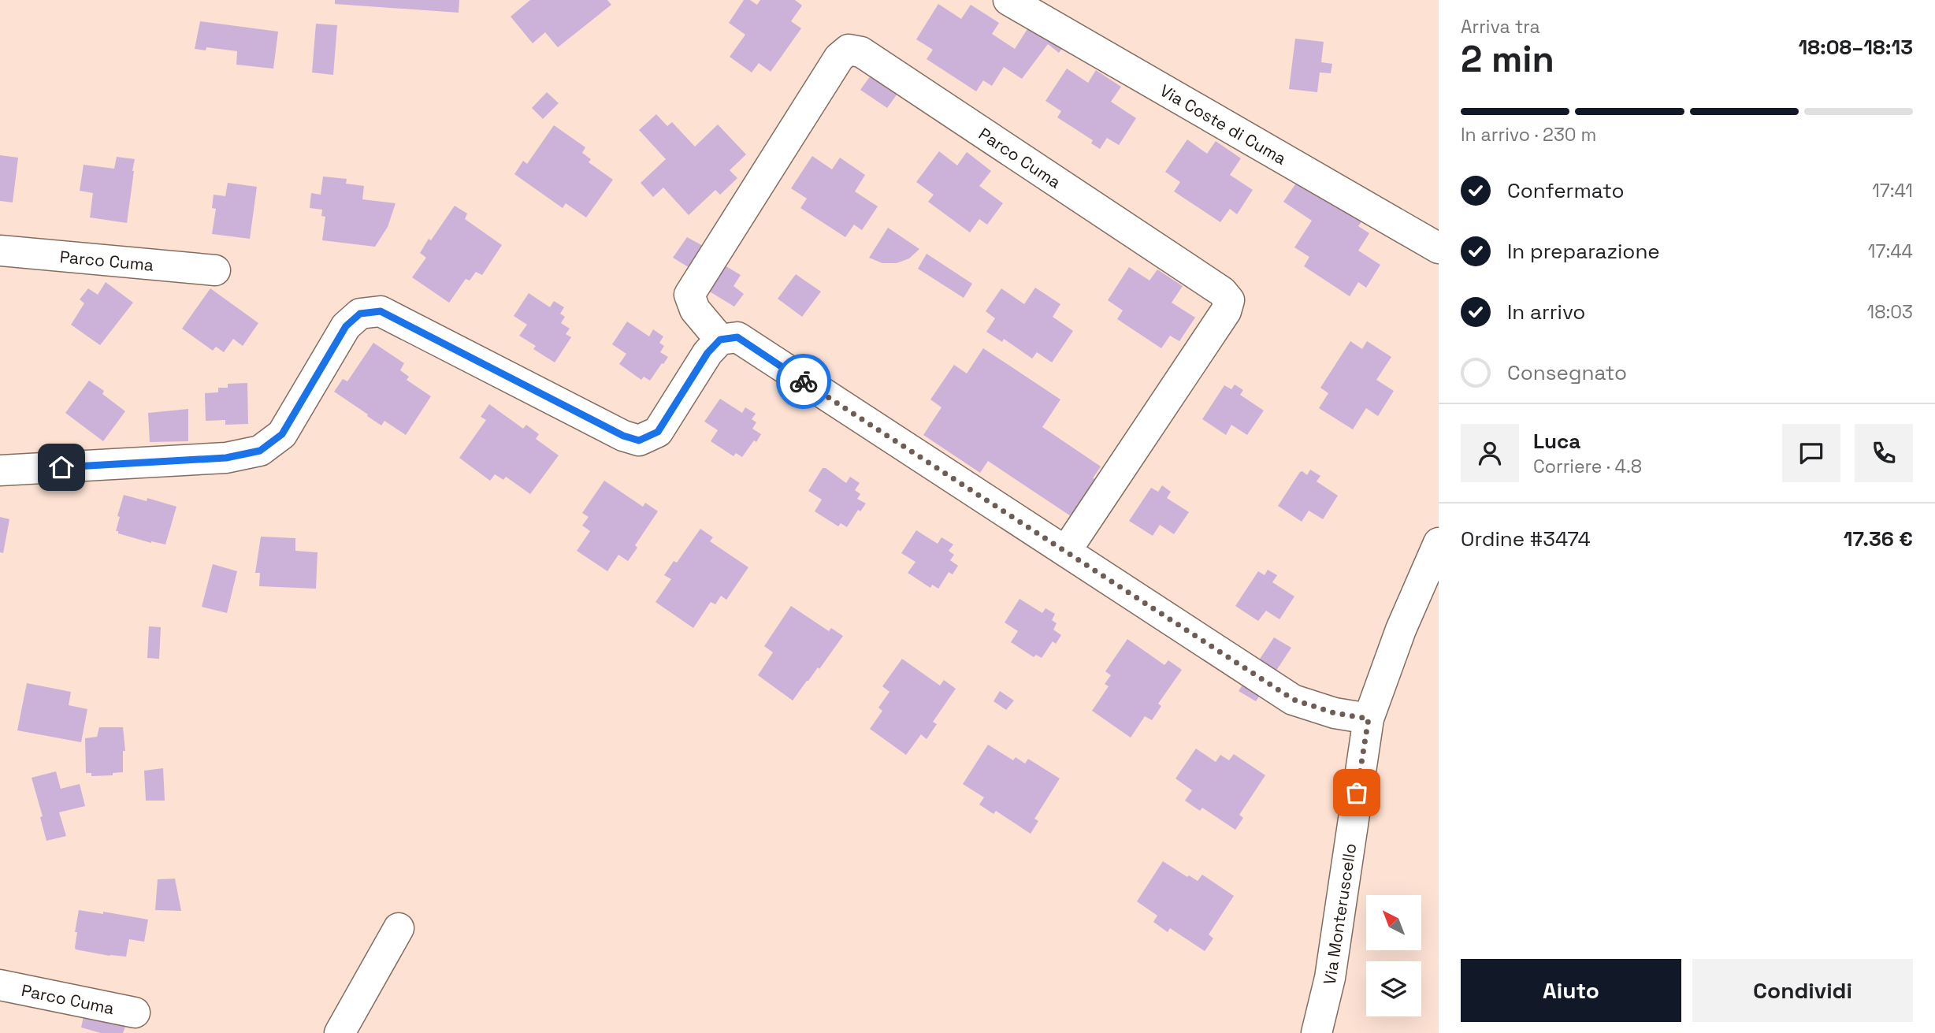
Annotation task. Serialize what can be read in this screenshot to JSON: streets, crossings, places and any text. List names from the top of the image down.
{
  "streets": {
    "street": ["Via Coste di Cuma", "Parco Cuma", "Via Monteruscello"]
  },
  "north": "top left",
  "page": {
    "heading": ["2 min", "Arriva tra", "18:08–18:13"],
    "panel": [
      "Luca",
      "Corriere · 4.8",
      "Ordine #3474",
      "17.36 €"
    ],
    "bar": "In arrivo · 230 m",
    "list": [
      ["Confermato", "17:41"],
      ["In preparazione", "17:44"],
      ["In arrivo", "18:03"],
      "Consegnato"
    ],
    "buttons": ["Aiuto", "Condividi"]
  }
}
